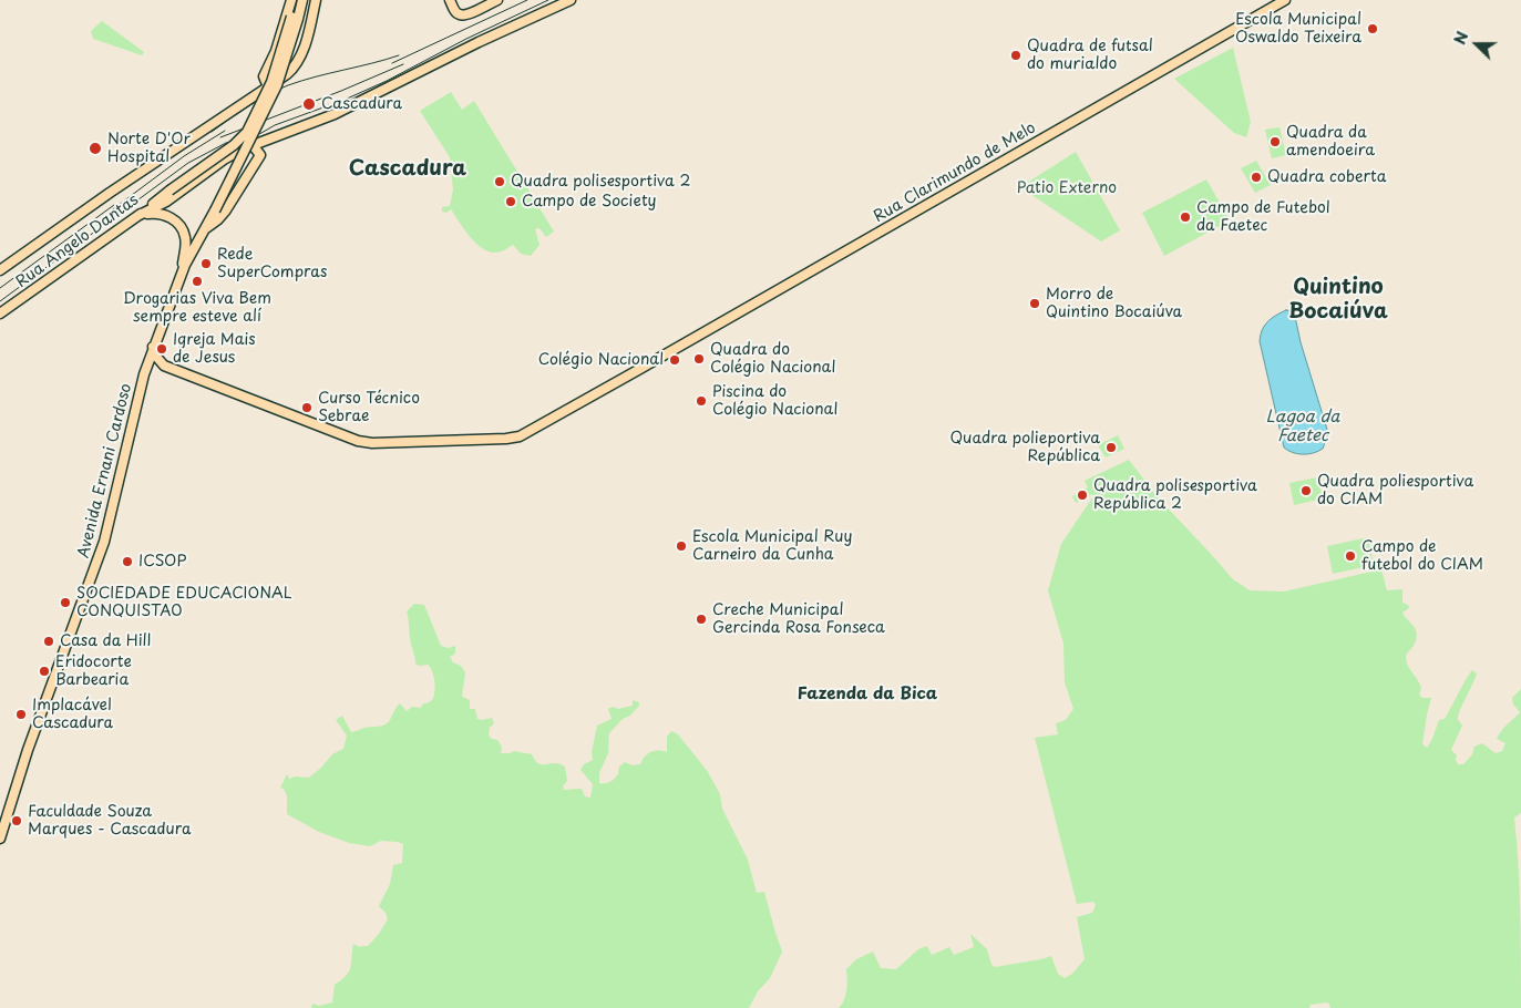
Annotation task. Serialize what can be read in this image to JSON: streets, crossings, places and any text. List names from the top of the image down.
{
  "streets": {
    "main road": ["Rua Clarimundo de Melo", "Rua Angelo Dantas", "Avenida Ernani Cardoso"]
  },
  "crossings": [
    ["Rua Angelo Dantas", "Avenida Ernani Cardoso"]
  ],
  "districts": ["Cascadura", "Quintino Bocaiúva", "Fazenda da Bica"],
  "water": ["Lagoa da Faetec"],
  "parks": ["Patio Externo"],
  "places": [
    "Escola Municipal Oswaldo Teixeira",
    "Quadra de futsal do murialdo",
    "Cascadura",
    "Quadra da amendoeira",
    "Norte D'Or Hospital",
    "Quadra coberta",
    "Quadra polisesportiva 2",
    "Campo de Society",
    "Campo de Futebol da Faetec",
    "Rede SuperCompras",
    "Drogarias Viva Bem sempre esteve alí",
    "Morro de Quintino Bocaiúva",
    "Igreja Mais de Jesus",
    "Quadra do Colégio Nacional",
    "Colégio Nacional",
    "Piscina do Colégio Nacional",
    "Curso Técnico Sebrae",
    "Quadra polieportiva República",
    "Quadra poliesportiva do CIAM",
    "Quadra polisesportiva República 2",
    "Escola Municipal Ruy Carneiro da Cunha",
    "Campo de futebol do CIAM",
    "ICSOP",
    "SOCIEDADE EDUCACIONAL CONQUISTA0",
    "Creche Municipal Gercinda Rosa Fonseca",
    "Casa da Hill",
    "Eridocorte Barbearia",
    "Implacável Cascadura",
    "Faculdade Souza Marques - Cascadura"
  ],
  "north": "left"
}
